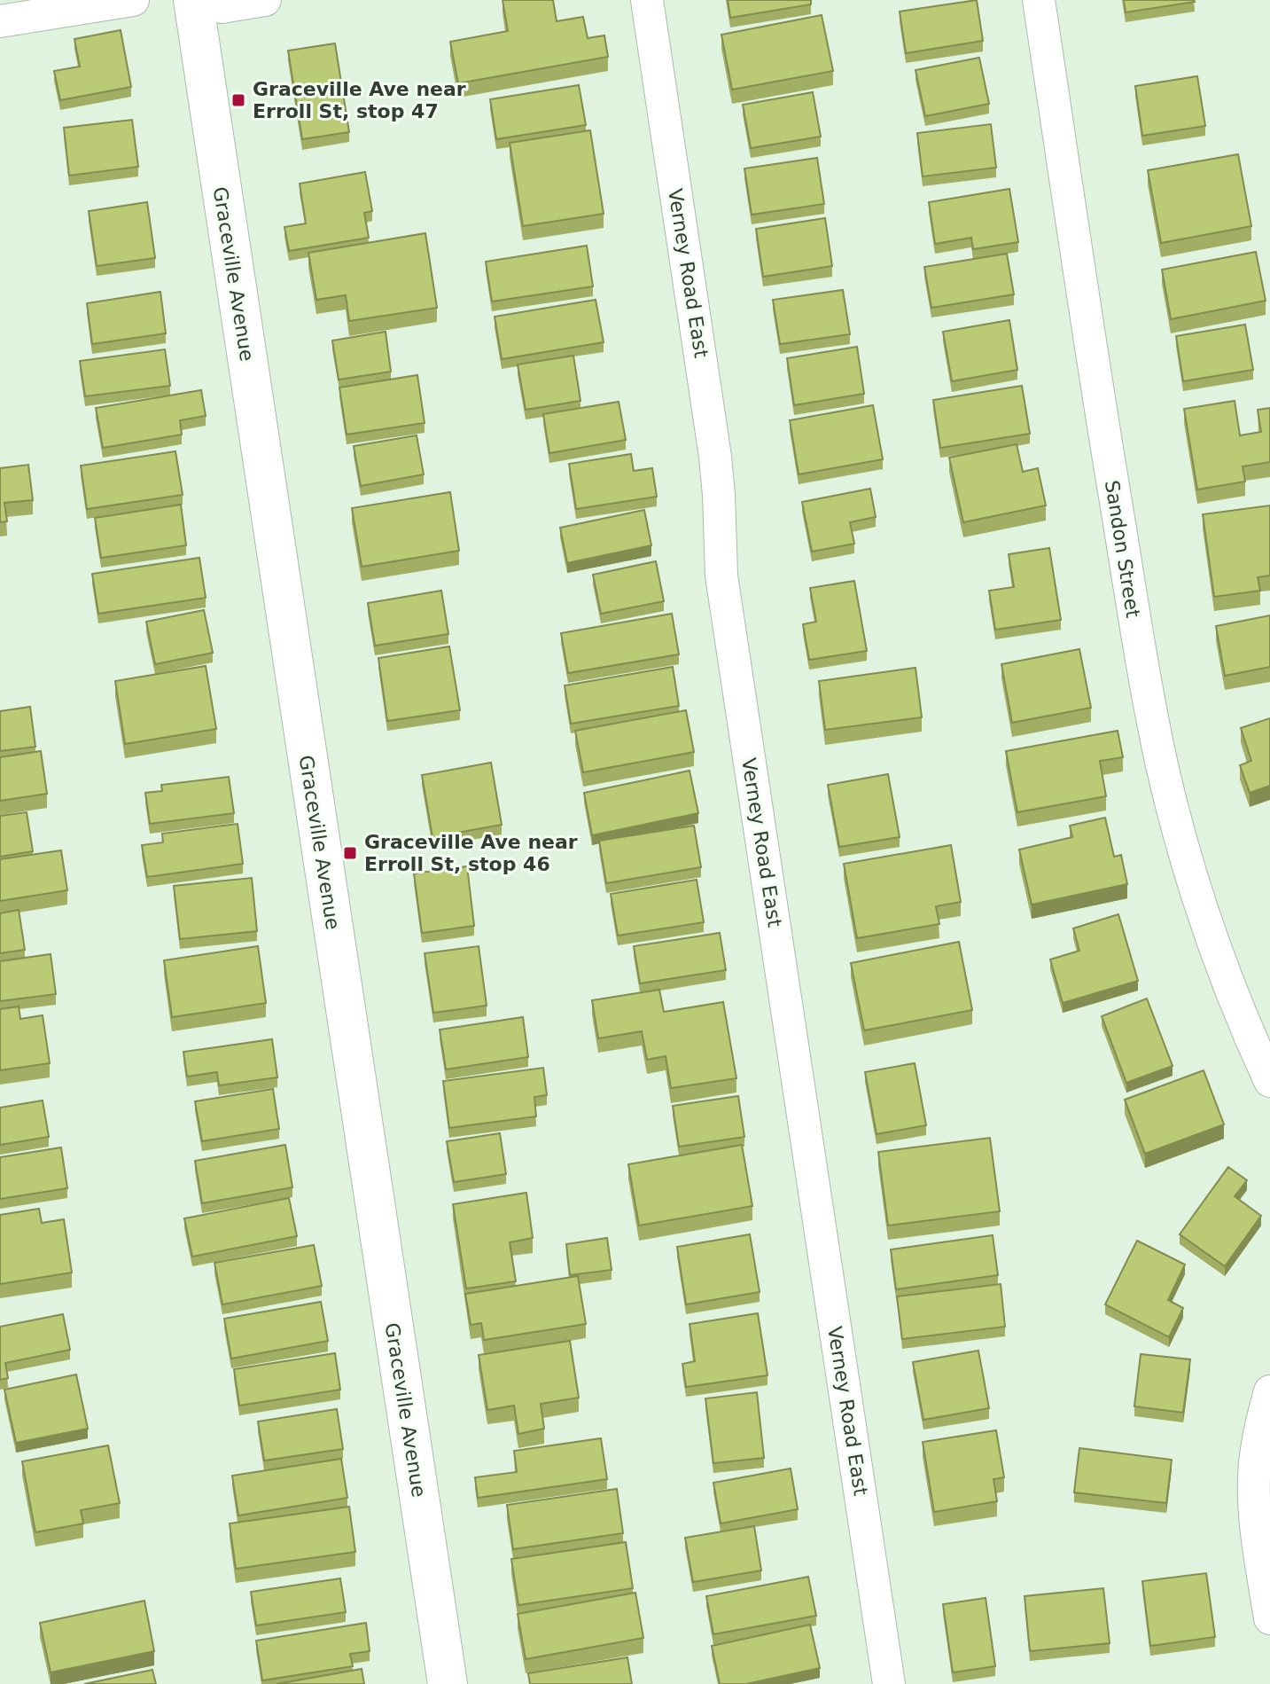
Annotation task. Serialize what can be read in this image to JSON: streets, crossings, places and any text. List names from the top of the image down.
{
  "streets": {
    "main road": ["Graceville Avenue"],
    "street": ["Verney Road East", "Sandon Street"]
  },
  "places": {
    "transit": ["Graceville Ave near Erroll St, stop 47", "Graceville Ave near Erroll St, stop 46"]
  }
}
